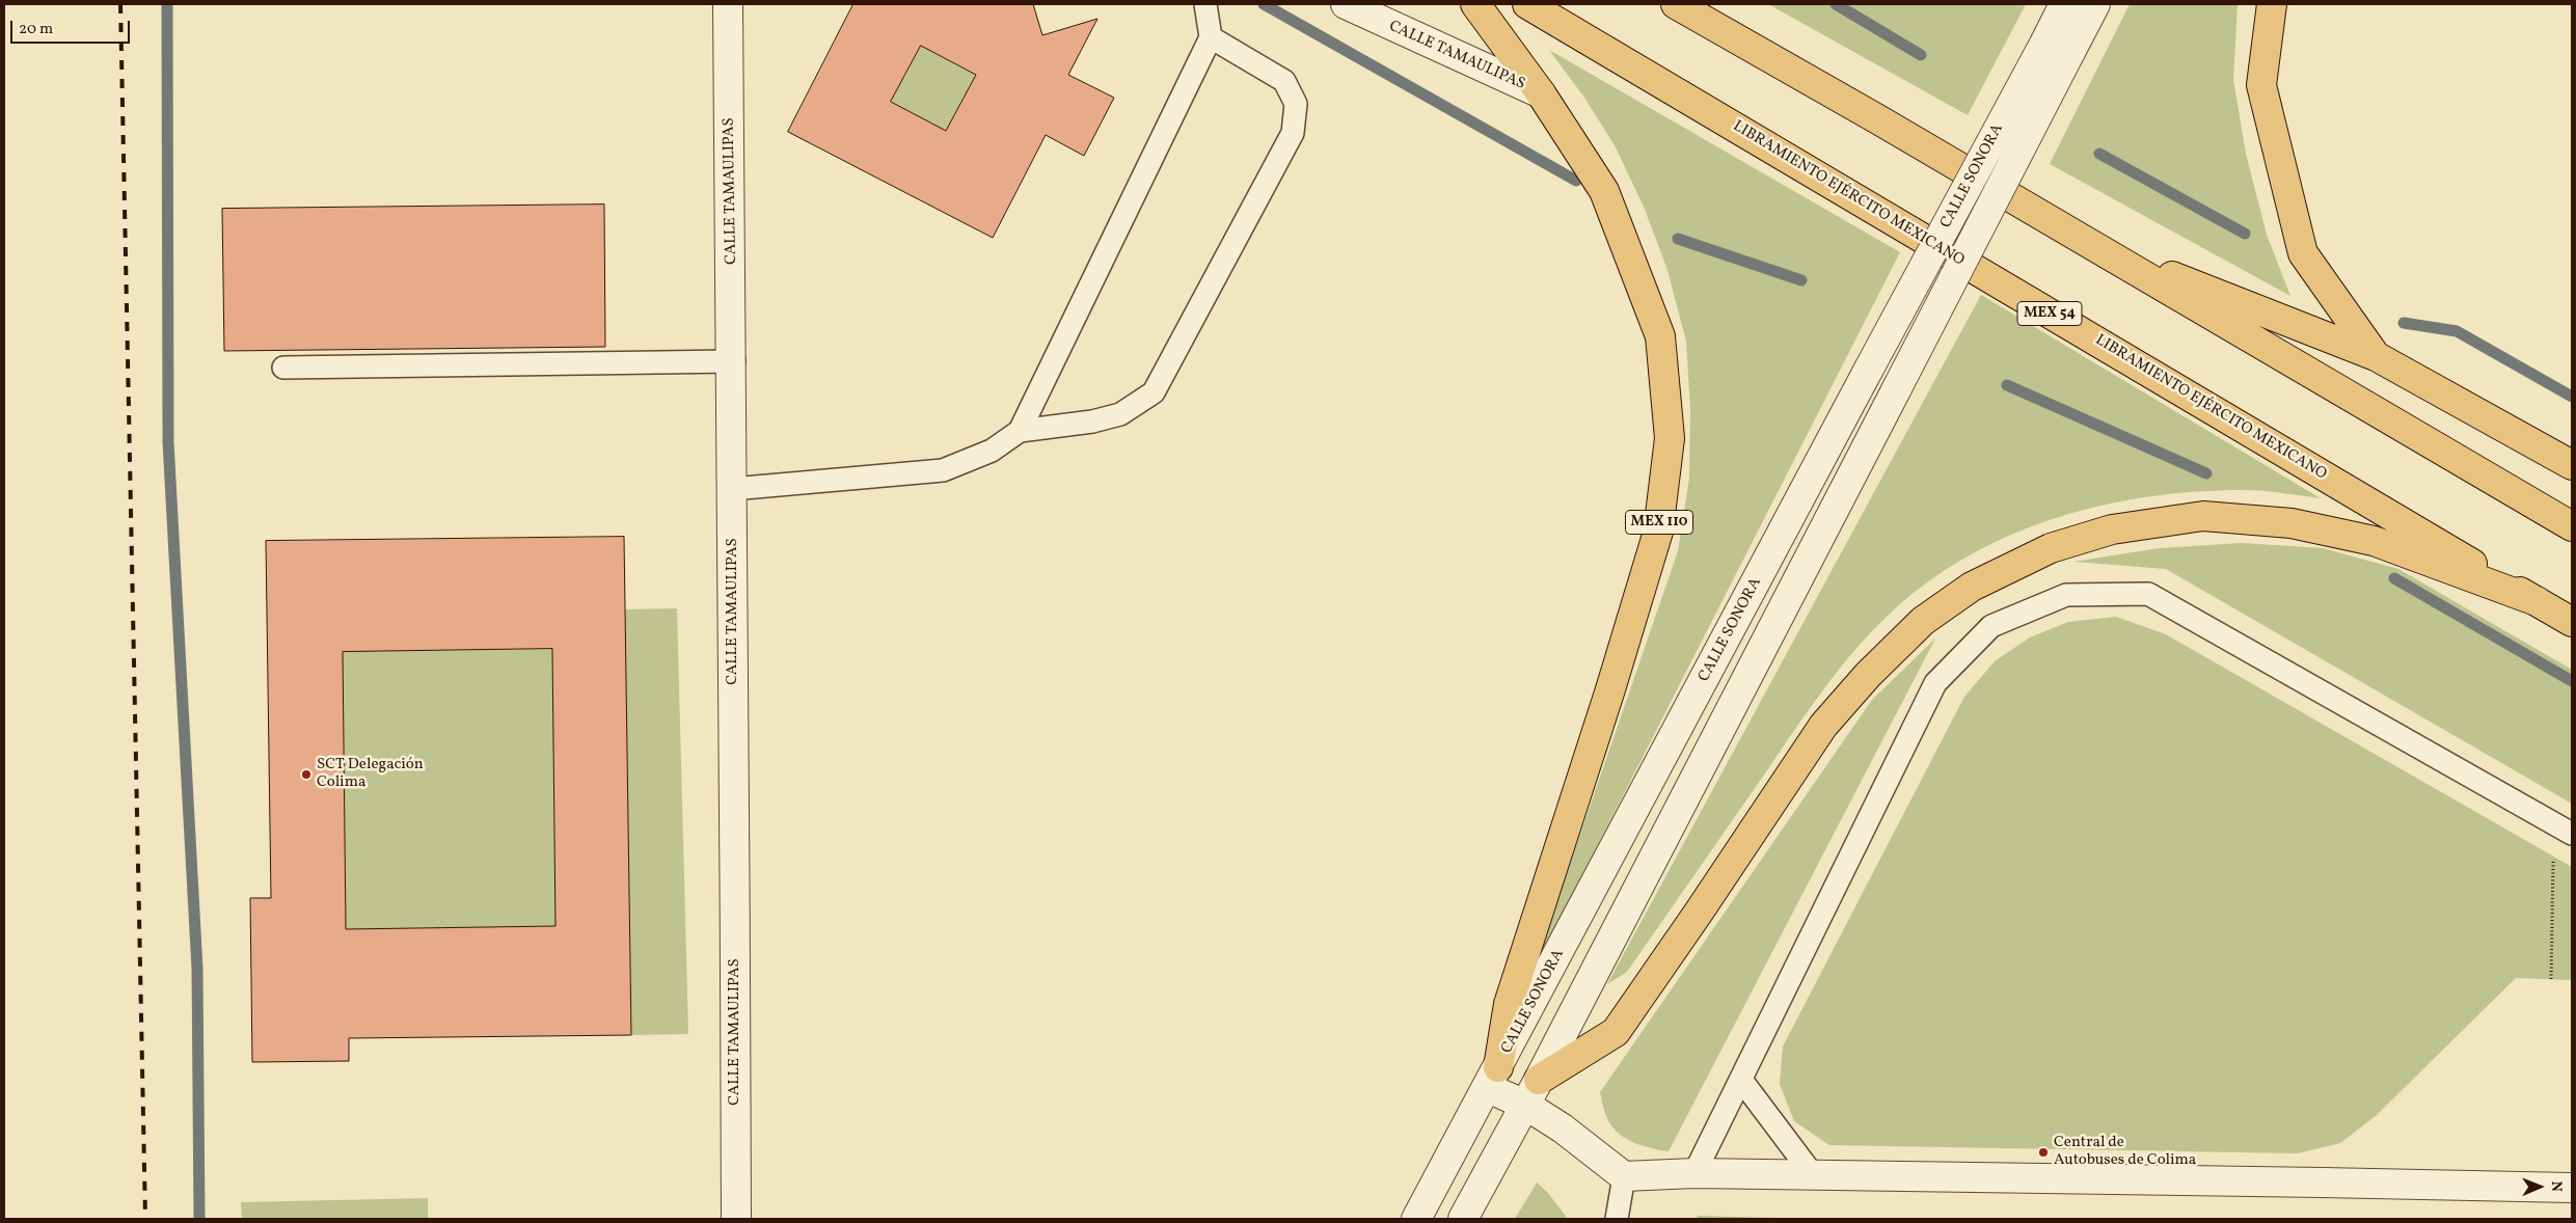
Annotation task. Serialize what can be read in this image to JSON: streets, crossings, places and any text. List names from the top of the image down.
{
  "streets": {
    "highway": ["LIBRAMIENTO EJÉRCITO MEXICANO", "MEX 54", "MEX 110"],
    "street": ["CALLE TAMAULIPAS", "CALLE SONORA"]
  },
  "crossings": [
    ["CALLE TAMAULIPAS", "MEX 110"],
    ["CALLE SONORA", "MEX 110"]
  ],
  "places": ["SCT Delegación Colima", "Central de Autobuses de Colima"],
  "scale_bar": "20 m",
  "north": "right"
}
